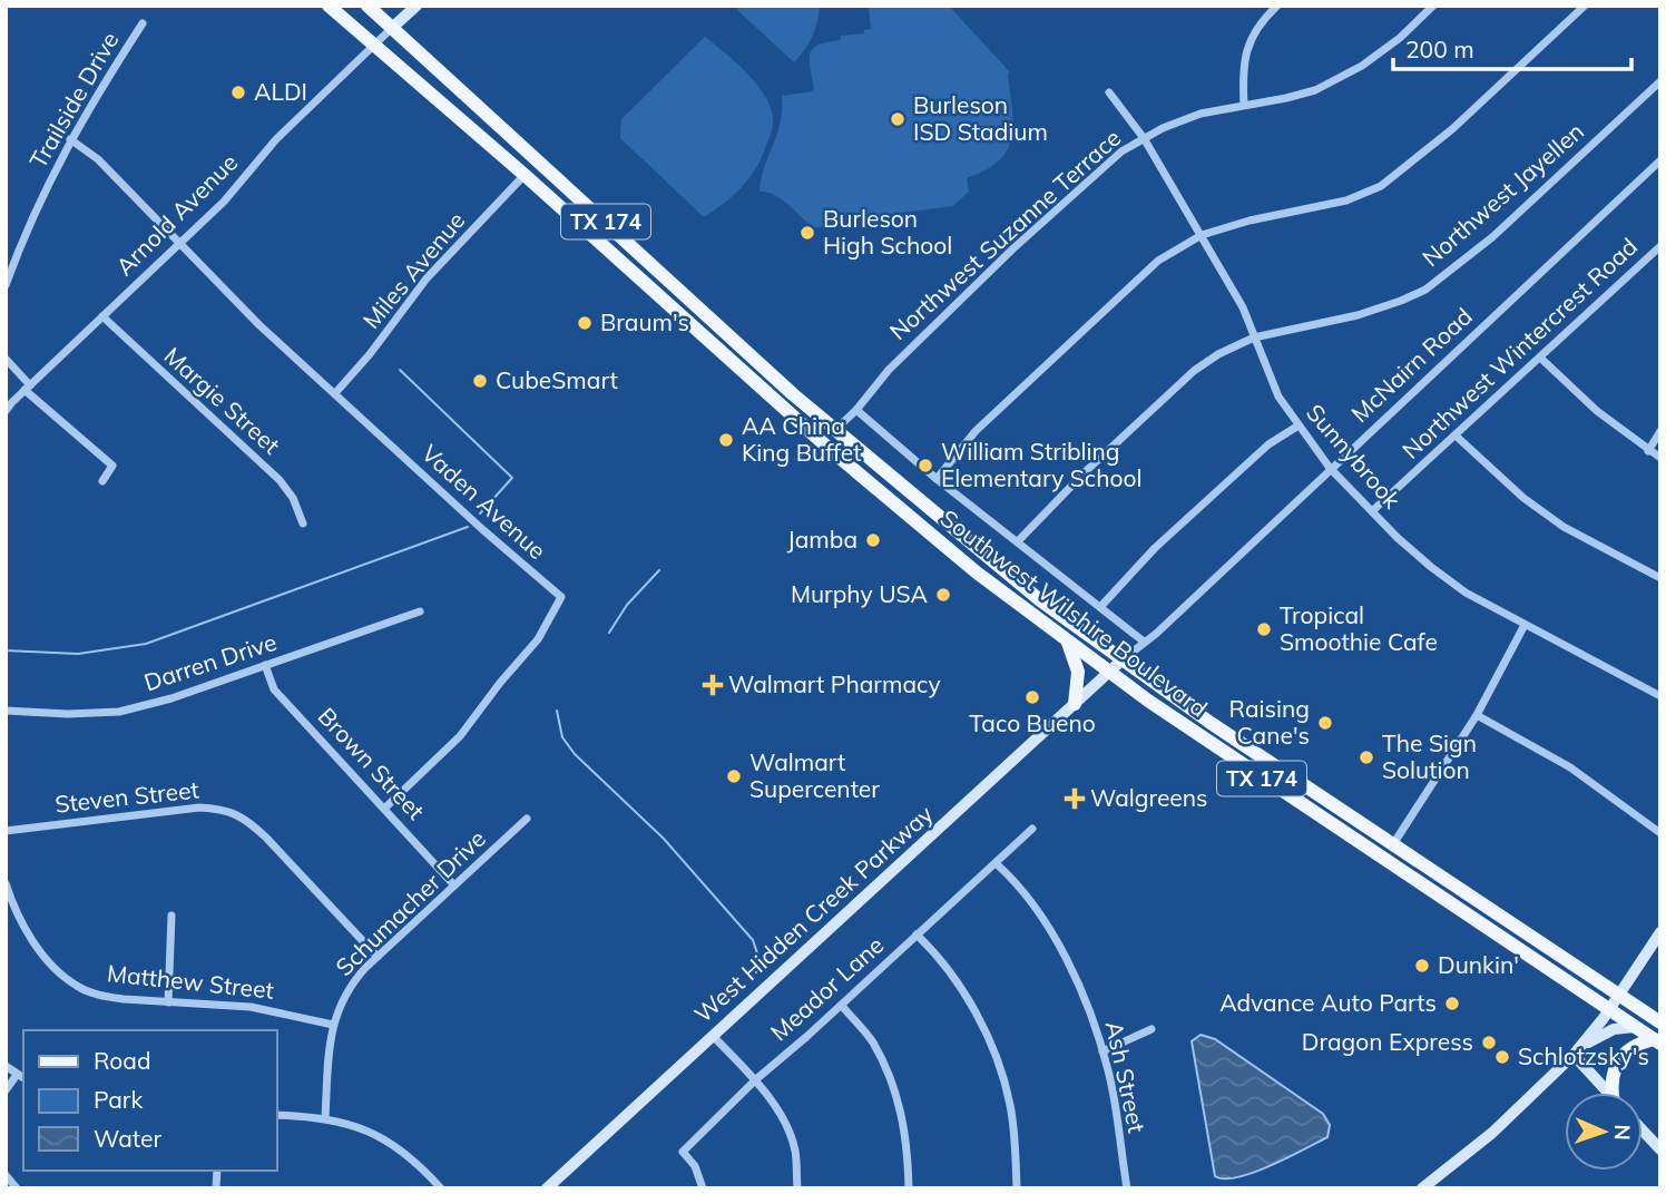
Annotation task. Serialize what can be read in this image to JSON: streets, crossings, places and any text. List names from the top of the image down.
{
  "streets": {
    "main road": ["TX 174", "Southwest Wilshire Boulevard", "West Hidden Creek Parkway"],
    "street": [
      "Trailside Drive",
      "Northwest Jayellen",
      "Arnold Avenue",
      "Northwest Suzanne Terrace",
      "Miles Avenue",
      "Northwest Wintercrest Road",
      "McNairn Road",
      "Margie Street",
      "Sunnybrook",
      "Vaden Avenue",
      "Darren Drive",
      "Brown Street",
      "Steven Street",
      "Schumacher Drive",
      "Matthew Street",
      "Meador Lane",
      "Ash Street"
    ]
  },
  "crossings": [
    ["Trailside Drive", "Vaden Avenue"],
    ["Northwest Jayellen", "Sunnybrook"],
    ["Arnold Avenue", "Margie Street"],
    ["Arnold Avenue", "Vaden Avenue"],
    ["Arnold Avenue", "Southwest Wilshire Boulevard"],
    ["Northwest Suzanne Terrace", "Sunnybrook"],
    ["Northwest Suzanne Terrace", "Southwest Wilshire Boulevard"],
    ["Miles Avenue", "Vaden Avenue"],
    ["Miles Avenue", "Southwest Wilshire Boulevard"],
    ["Northwest Wintercrest Road", "Sunnybrook"],
    ["McNairn Road", "Sunnybrook"],
    ["McNairn Road", "Southwest Wilshire Boulevard"],
    ["McNairn Road", "West Hidden Creek Parkway"],
    ["Vaden Avenue", "Brown Street"],
    ["Southwest Wilshire Boulevard", "West Hidden Creek Parkway"],
    ["Darren Drive", "Brown Street"],
    ["Brown Street", "Schumacher Drive"],
    ["Steven Street", "Schumacher Drive"],
    ["Schumacher Drive", "Matthew Street"],
    ["Meador Lane", "Ash Street"]
  ],
  "places": {
    "other": [
      "ALDI",
      "Burleson ISD Stadium",
      "Burleson High School",
      "Braum's",
      "CubeSmart",
      "AA China King Buffet",
      "William Stribling Elementary School",
      "Jamba",
      "Murphy USA",
      "Tropical Smoothie Cafe",
      "Taco Bueno",
      "Raising Cane's",
      "The Sign Solution",
      "Walmart Supercenter",
      "Dunkin'",
      "Advance Auto Parts",
      "Dragon Express",
      "Schlotzsky's"
    ],
    "health": ["Walmart Pharmacy", "Walgreens"]
  },
  "legend": ["Road", "Park", "Water"],
  "scale_bar": "200 m",
  "north": "right"
}
